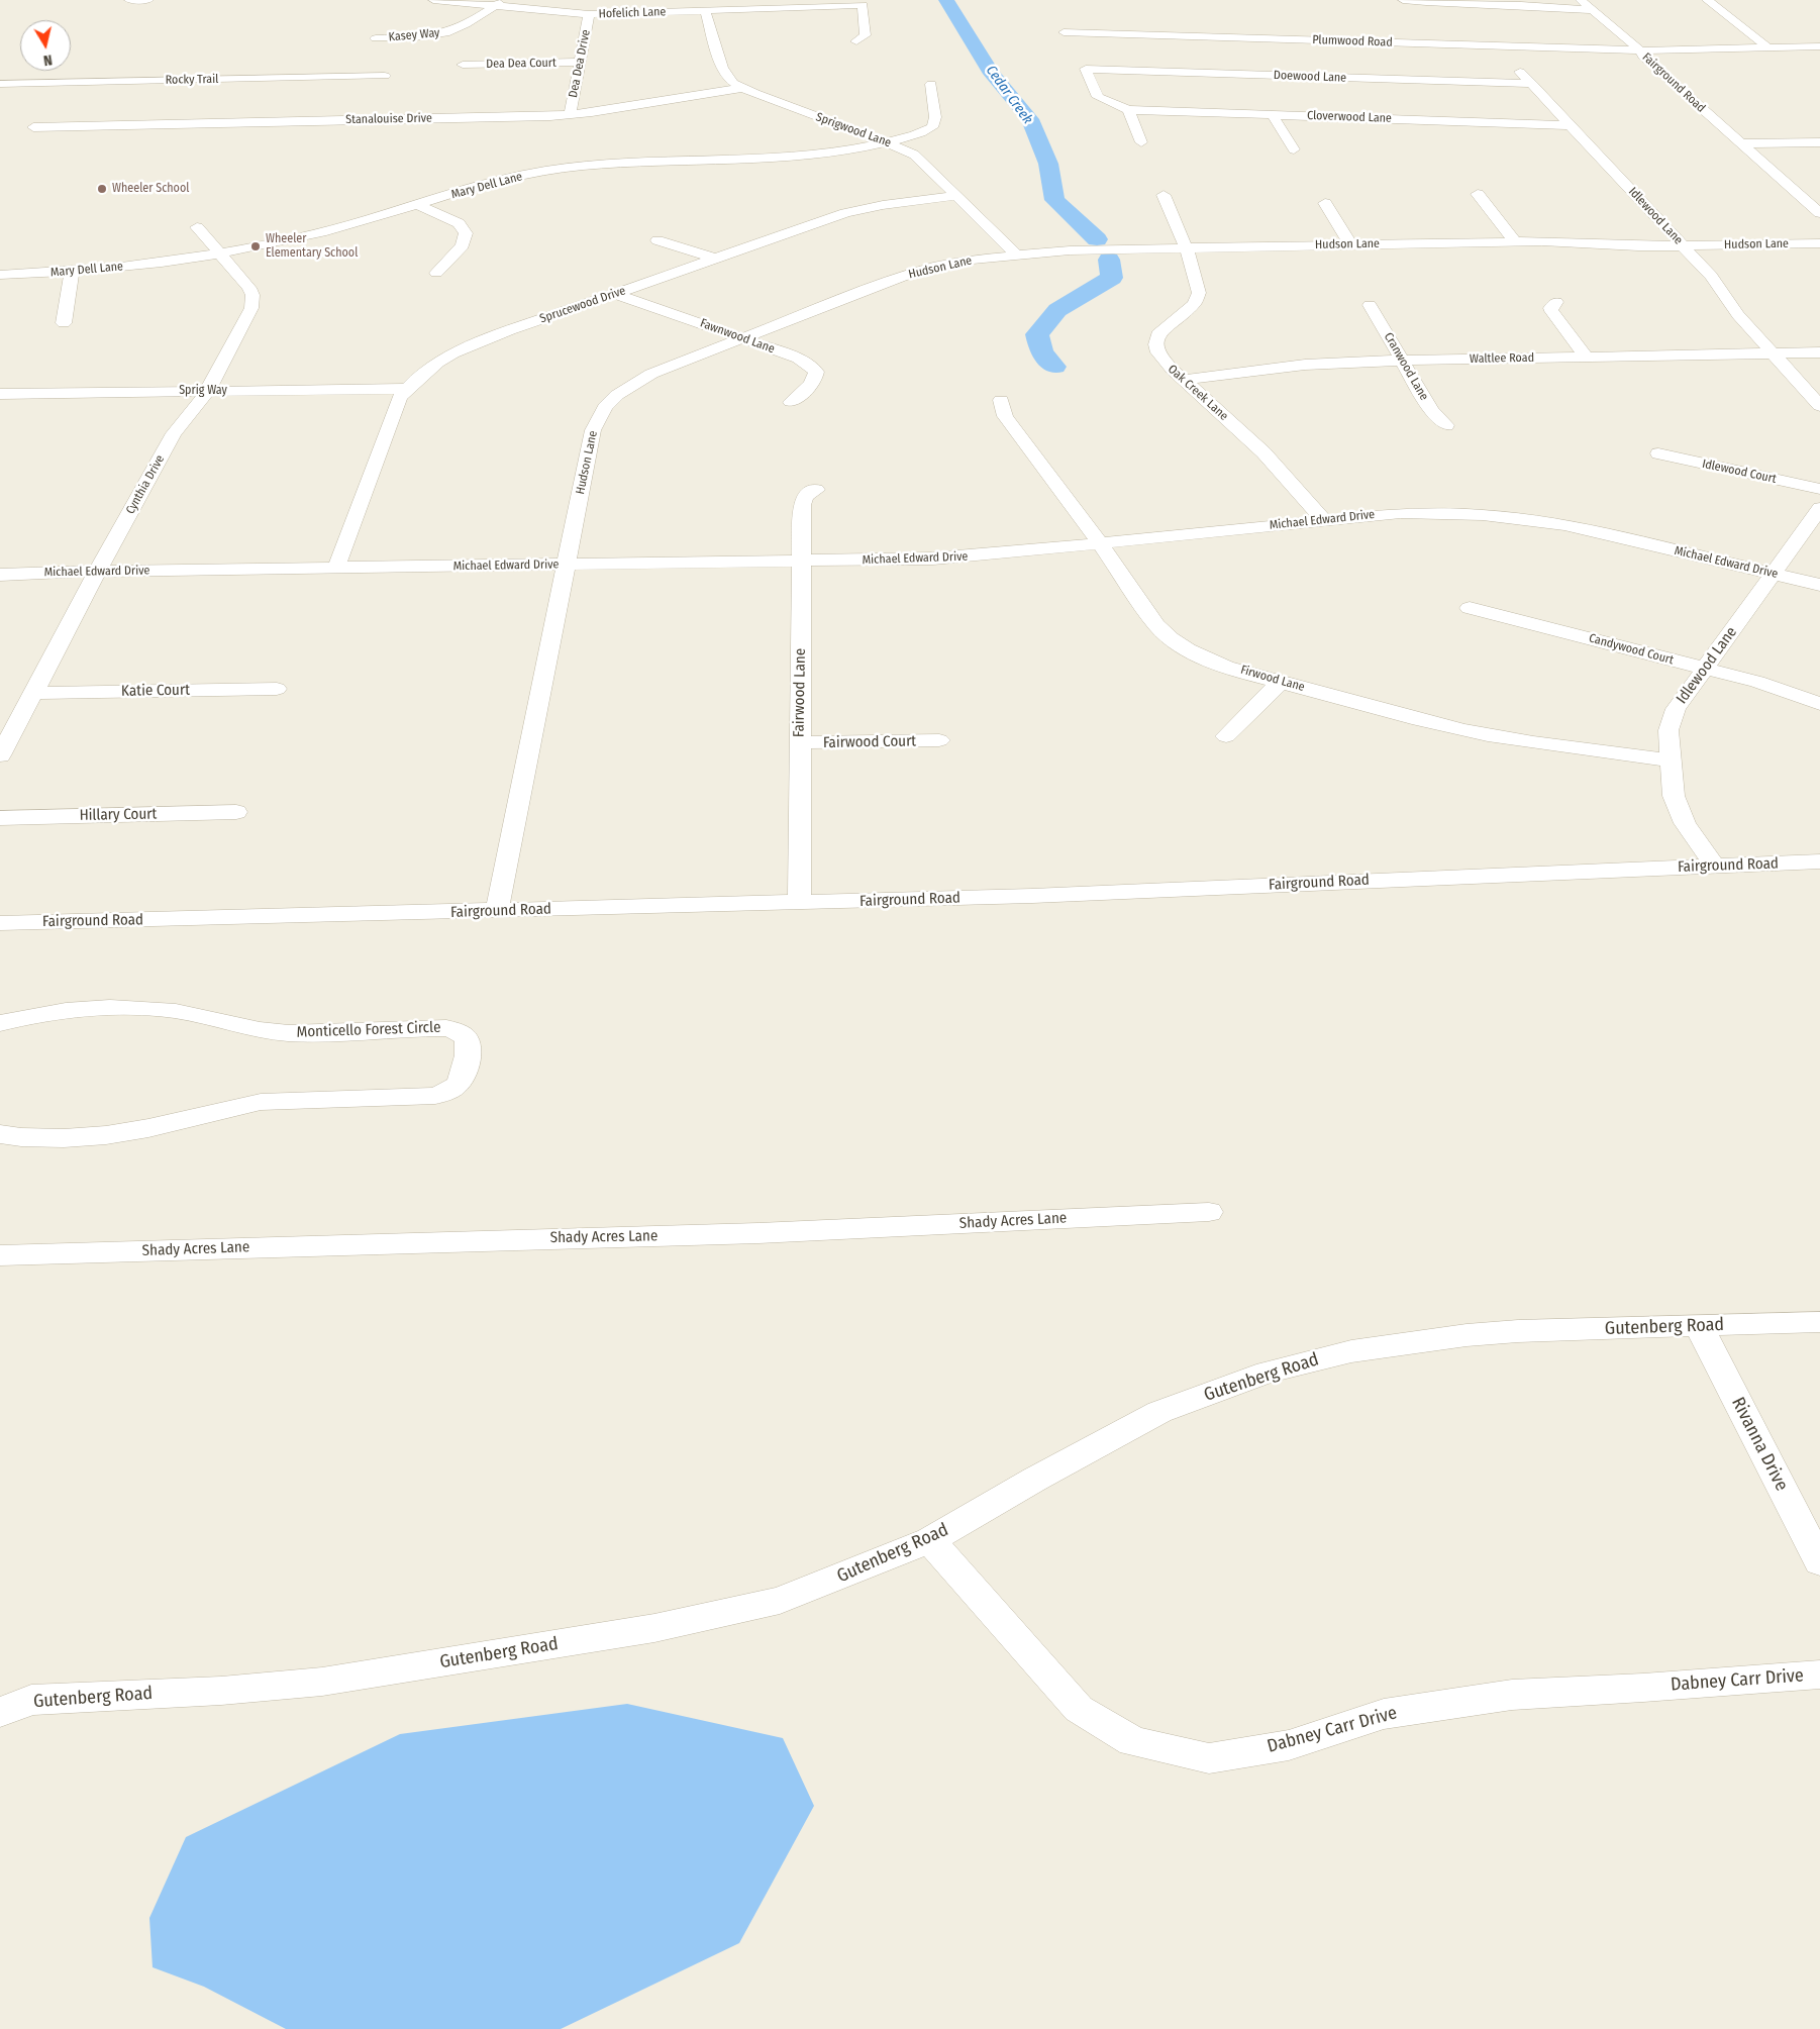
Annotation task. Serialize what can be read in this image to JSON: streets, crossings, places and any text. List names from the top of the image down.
{
  "streets": {
    "street": [
      "Hofelich Lane",
      "Kasey Way",
      "Plumwood Road",
      "Dea Dea Court",
      "Dea Dea Drive",
      "Doewood Lane",
      "Rocky Trail",
      "Fairground Road",
      "Cloverwood Lane",
      "Stanalouise Drive",
      "Sprigwood Lane",
      "Mary Dell Lane",
      "Idlewood Lane",
      "Hudson Lane",
      "Sprucewood Drive",
      "Fawnwood Lane",
      "Waltlee Road",
      "Cranwood Lane",
      "Sprig Way",
      "Oak Creek Lane",
      "Idlewood Court",
      "Cynthia Drive",
      "Michael Edward Drive",
      "Candywood Court",
      "Firwood Lane",
      "Katie Court",
      "Fairwood Lane",
      "Fairwood Court",
      "Hillary Court",
      "Monticello Forest Circle",
      "Shady Acres Lane",
      "Gutenberg Road",
      "Rivanna Drive",
      "Dabney Carr Drive"
    ]
  },
  "crossings": [
    ["Hofelich Lane", "Kasey Way"],
    ["Hofelich Lane", "Dea Dea Drive"],
    ["Hofelich Lane", "Sprigwood Lane"],
    ["Plumwood Road", "Fairground Road"],
    ["Plumwood Road", "Idlewood Lane"],
    ["Dea Dea Court", "Dea Dea Drive"],
    ["Dea Dea Drive", "Stanalouise Drive"],
    ["Doewood Lane", "Cloverwood Lane"],
    ["Doewood Lane", "Idlewood Lane"],
    ["Fairground Road", "Idlewood Lane"],
    ["Fairground Road", "Hudson Lane"],
    ["Fairground Road", "Fairwood Lane"],
    ["Cloverwood Lane", "Idlewood Lane"],
    ["Stanalouise Drive", "Sprigwood Lane"],
    ["Sprigwood Lane", "Mary Dell Lane"],
    ["Sprigwood Lane", "Hudson Lane"],
    ["Sprigwood Lane", "Sprucewood Drive"],
    ["Mary Dell Lane", "Cynthia Drive"],
    ["Idlewood Lane", "Hudson Lane"],
    ["Idlewood Lane", "Waltlee Road"],
    ["Idlewood Lane", "Michael Edward Drive"],
    ["Idlewood Lane", "Candywood Court"],
    ["Idlewood Lane", "Firwood Lane"],
    ["Hudson Lane", "Fawnwood Lane"],
    ["Hudson Lane", "Oak Creek Lane"],
    ["Hudson Lane", "Michael Edward Drive"],
    ["Sprucewood Drive", "Fawnwood Lane"],
    ["Sprucewood Drive", "Sprig Way"],
    ["Sprucewood Drive", "Michael Edward Drive"],
    ["Waltlee Road", "Cranwood Lane"],
    ["Waltlee Road", "Oak Creek Lane"],
    ["Sprig Way", "Cynthia Drive"],
    ["Oak Creek Lane", "Michael Edward Drive"],
    ["Cynthia Drive", "Michael Edward Drive"],
    ["Cynthia Drive", "Katie Court"],
    ["Michael Edward Drive", "Firwood Lane"],
    ["Michael Edward Drive", "Fairwood Lane"],
    ["Fairwood Lane", "Fairwood Court"],
    ["Gutenberg Road", "Rivanna Drive"],
    ["Gutenberg Road", "Dabney Carr Drive"]
  ],
  "water": ["Cedar Creek"],
  "places": ["Wheeler School", "Wheeler Elementary School"],
  "north": "bottom"
}
